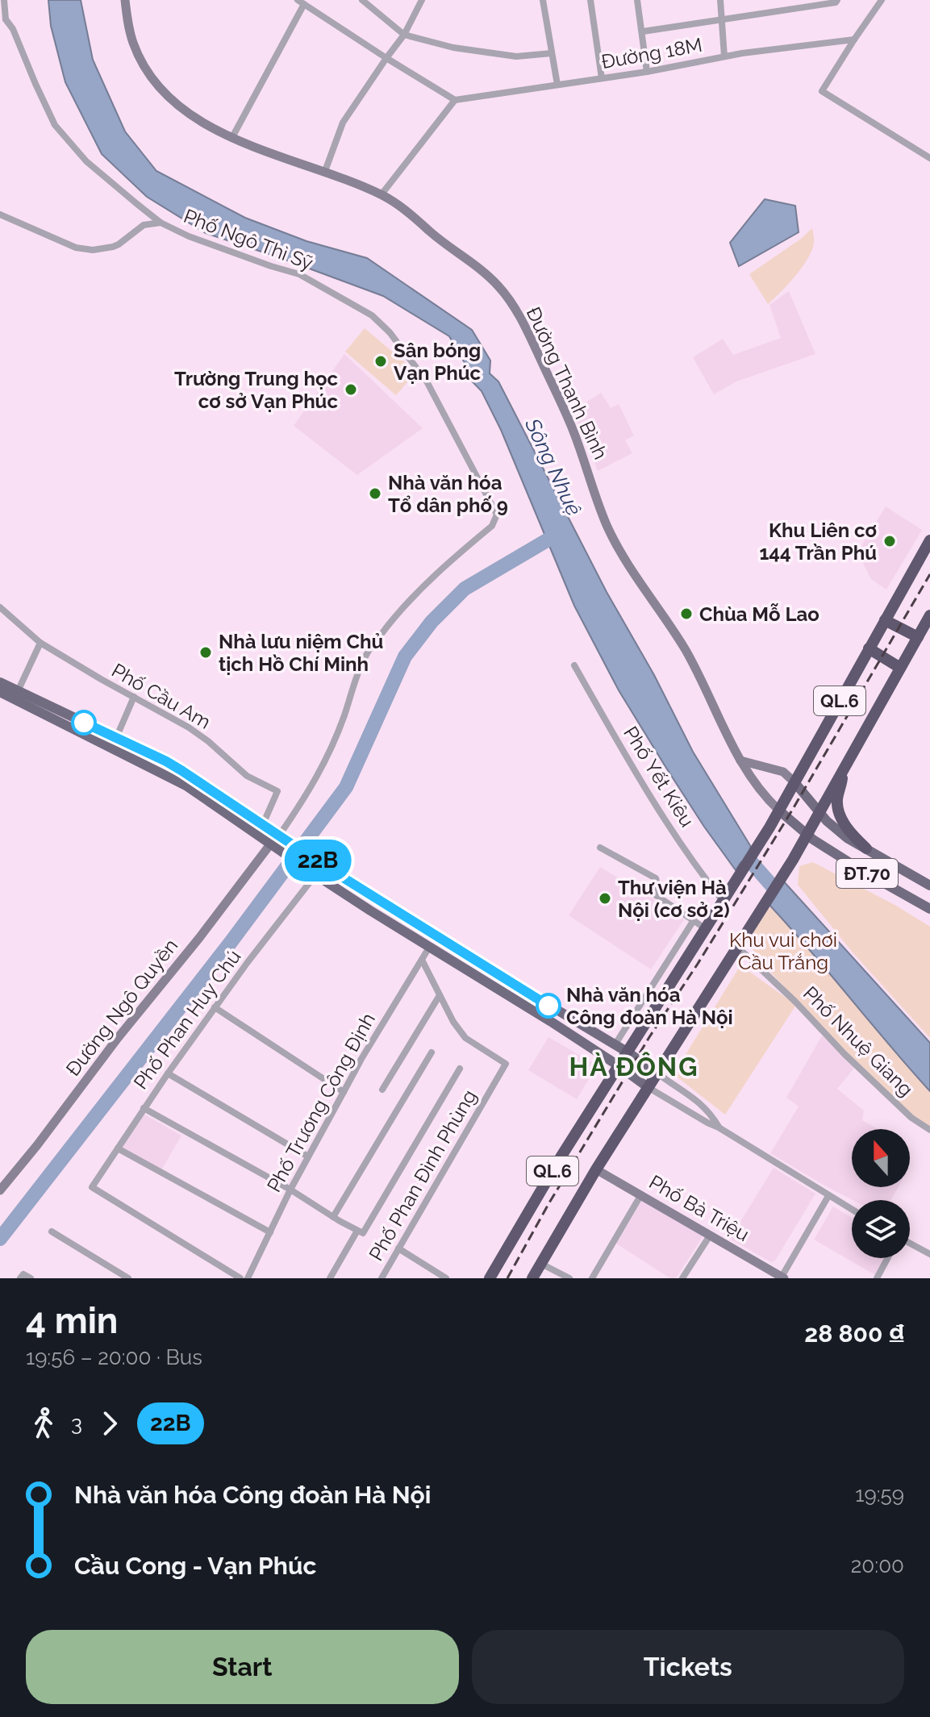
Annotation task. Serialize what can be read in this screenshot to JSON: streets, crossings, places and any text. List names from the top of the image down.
{
  "streets": {
    "highway": ["QL.6"],
    "main road": ["ĐT.70"],
    "street": [
      "Đường 18M",
      "Phố Ngô Thì Sỹ",
      "Đường Thanh Bình",
      "Phố Cầu Am",
      "Phố Yết Kiêu",
      "Đường Ngô Quyền",
      "Phố Phan Huy Chú",
      "Phố Nhuệ Giang",
      "Phố Trương Công Định",
      "Phố Phan Đình Phùng",
      "Phố Bà Triệu"
    ]
  },
  "crossings": [
    ["Đường Thanh Bình", "QL.6"],
    ["Đường Thanh Bình", "ĐT.70"],
    ["QL.6", "Phố Yết Kiêu"],
    ["QL.6", "ĐT.70"],
    ["QL.6", "Phố Nhuệ Giang"],
    ["QL.6", "Phố Bà Triệu"]
  ],
  "districts": ["HÀ ĐÔNG"],
  "water": ["Sông Nhuệ"],
  "parks": ["Khu vui chơi Cầu Trắng"],
  "places": [
    "Sân bóng Vạn Phúc",
    "Trường Trung học cơ sở Vạn Phúc",
    "Nhà văn hóa Tổ dân phố 9",
    "Khu Liên cơ 144 Trần Phú",
    "Chùa Mỗ Lao",
    "Nhà lưu niệm Chủ tịch Hồ Chí Minh",
    "Thư viện Hà Nội (cơ sở 2)",
    "Nhà văn hóa Công đoàn Hà Nội"
  ],
  "lines": ["bus line 22B"],
  "north": "top",
  "page": {
    "on_map": "22B",
    "heading": ["4 min", "19:56 – 20:00 · Bus", "28 800 ₫"],
    "legs": ["3", "22B"],
    "list": [
      {
        "name": "Nhà văn hóa Công đoàn Hà Nội",
        "value": "19:59"
      },
      {
        "name": "Cầu Cong - Vạn Phúc",
        "value": "20:00"
      }
    ],
    "buttons": ["Start", "Tickets"]
  }
}
